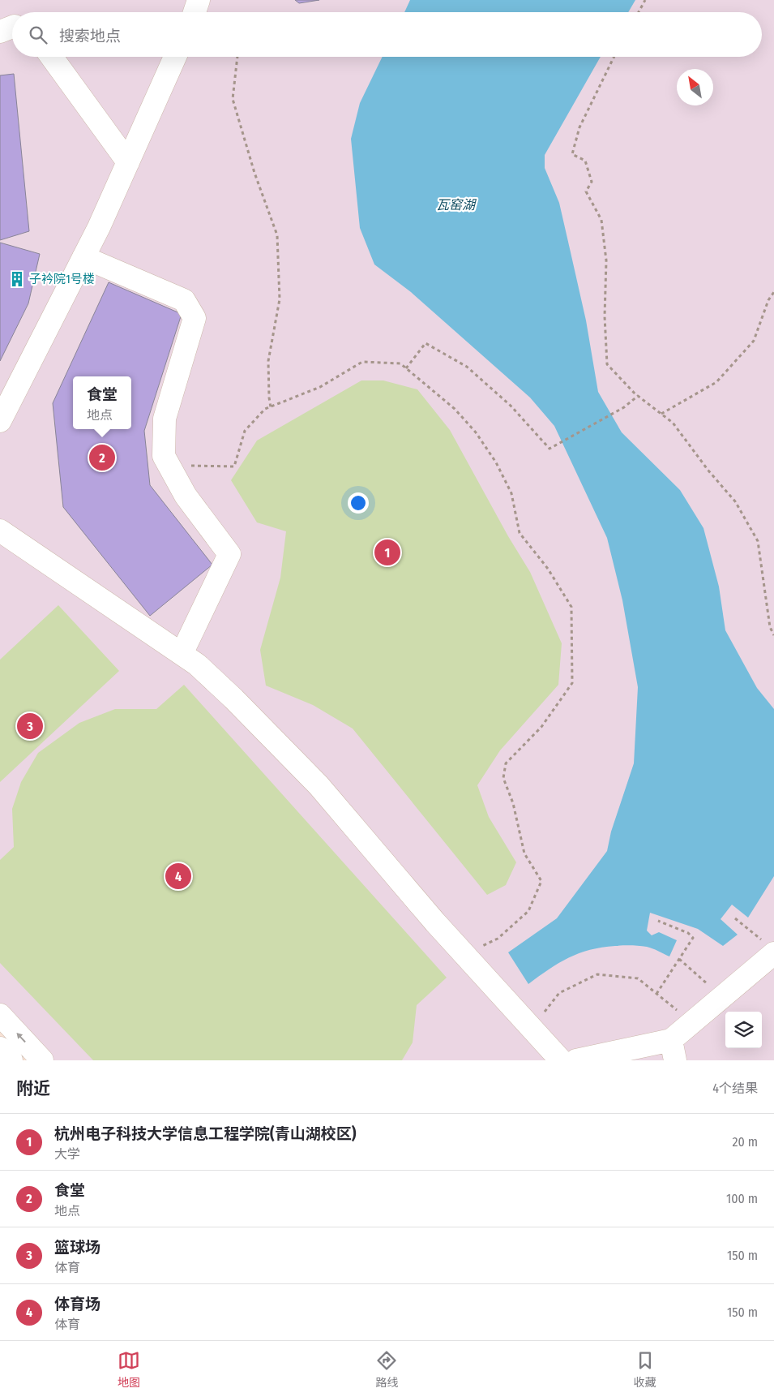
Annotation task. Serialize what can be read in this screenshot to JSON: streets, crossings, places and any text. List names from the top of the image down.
{
  "water": ["瓦窑湖"],
  "places": {
    "building": ["子衿院1号楼"]
  },
  "north": "top left",
  "page": {
    "search": "搜索地点",
    "popup": ["食堂", "地点"],
    "pins": [
      "2",
      "1",
      "3",
      "4"
    ],
    "heading": ["附近", "4个结果"],
    "list": [
      {
        "mark": "1",
        "name": "杭州电子科技大学信息工程学院(青山湖校区)",
        "note": "大学",
        "value": "20 m"
      },
      {
        "mark": "2",
        "name": "食堂",
        "note": "地点",
        "value": "100 m"
      },
      {
        "mark": "3",
        "name": "篮球场",
        "note": "体育",
        "value": "150 m"
      },
      {
        "mark": "4",
        "name": "体育场",
        "note": "体育",
        "value": "150 m"
      }
    ],
    "nav": ["地图", "路线", "收藏"]
  }
}
